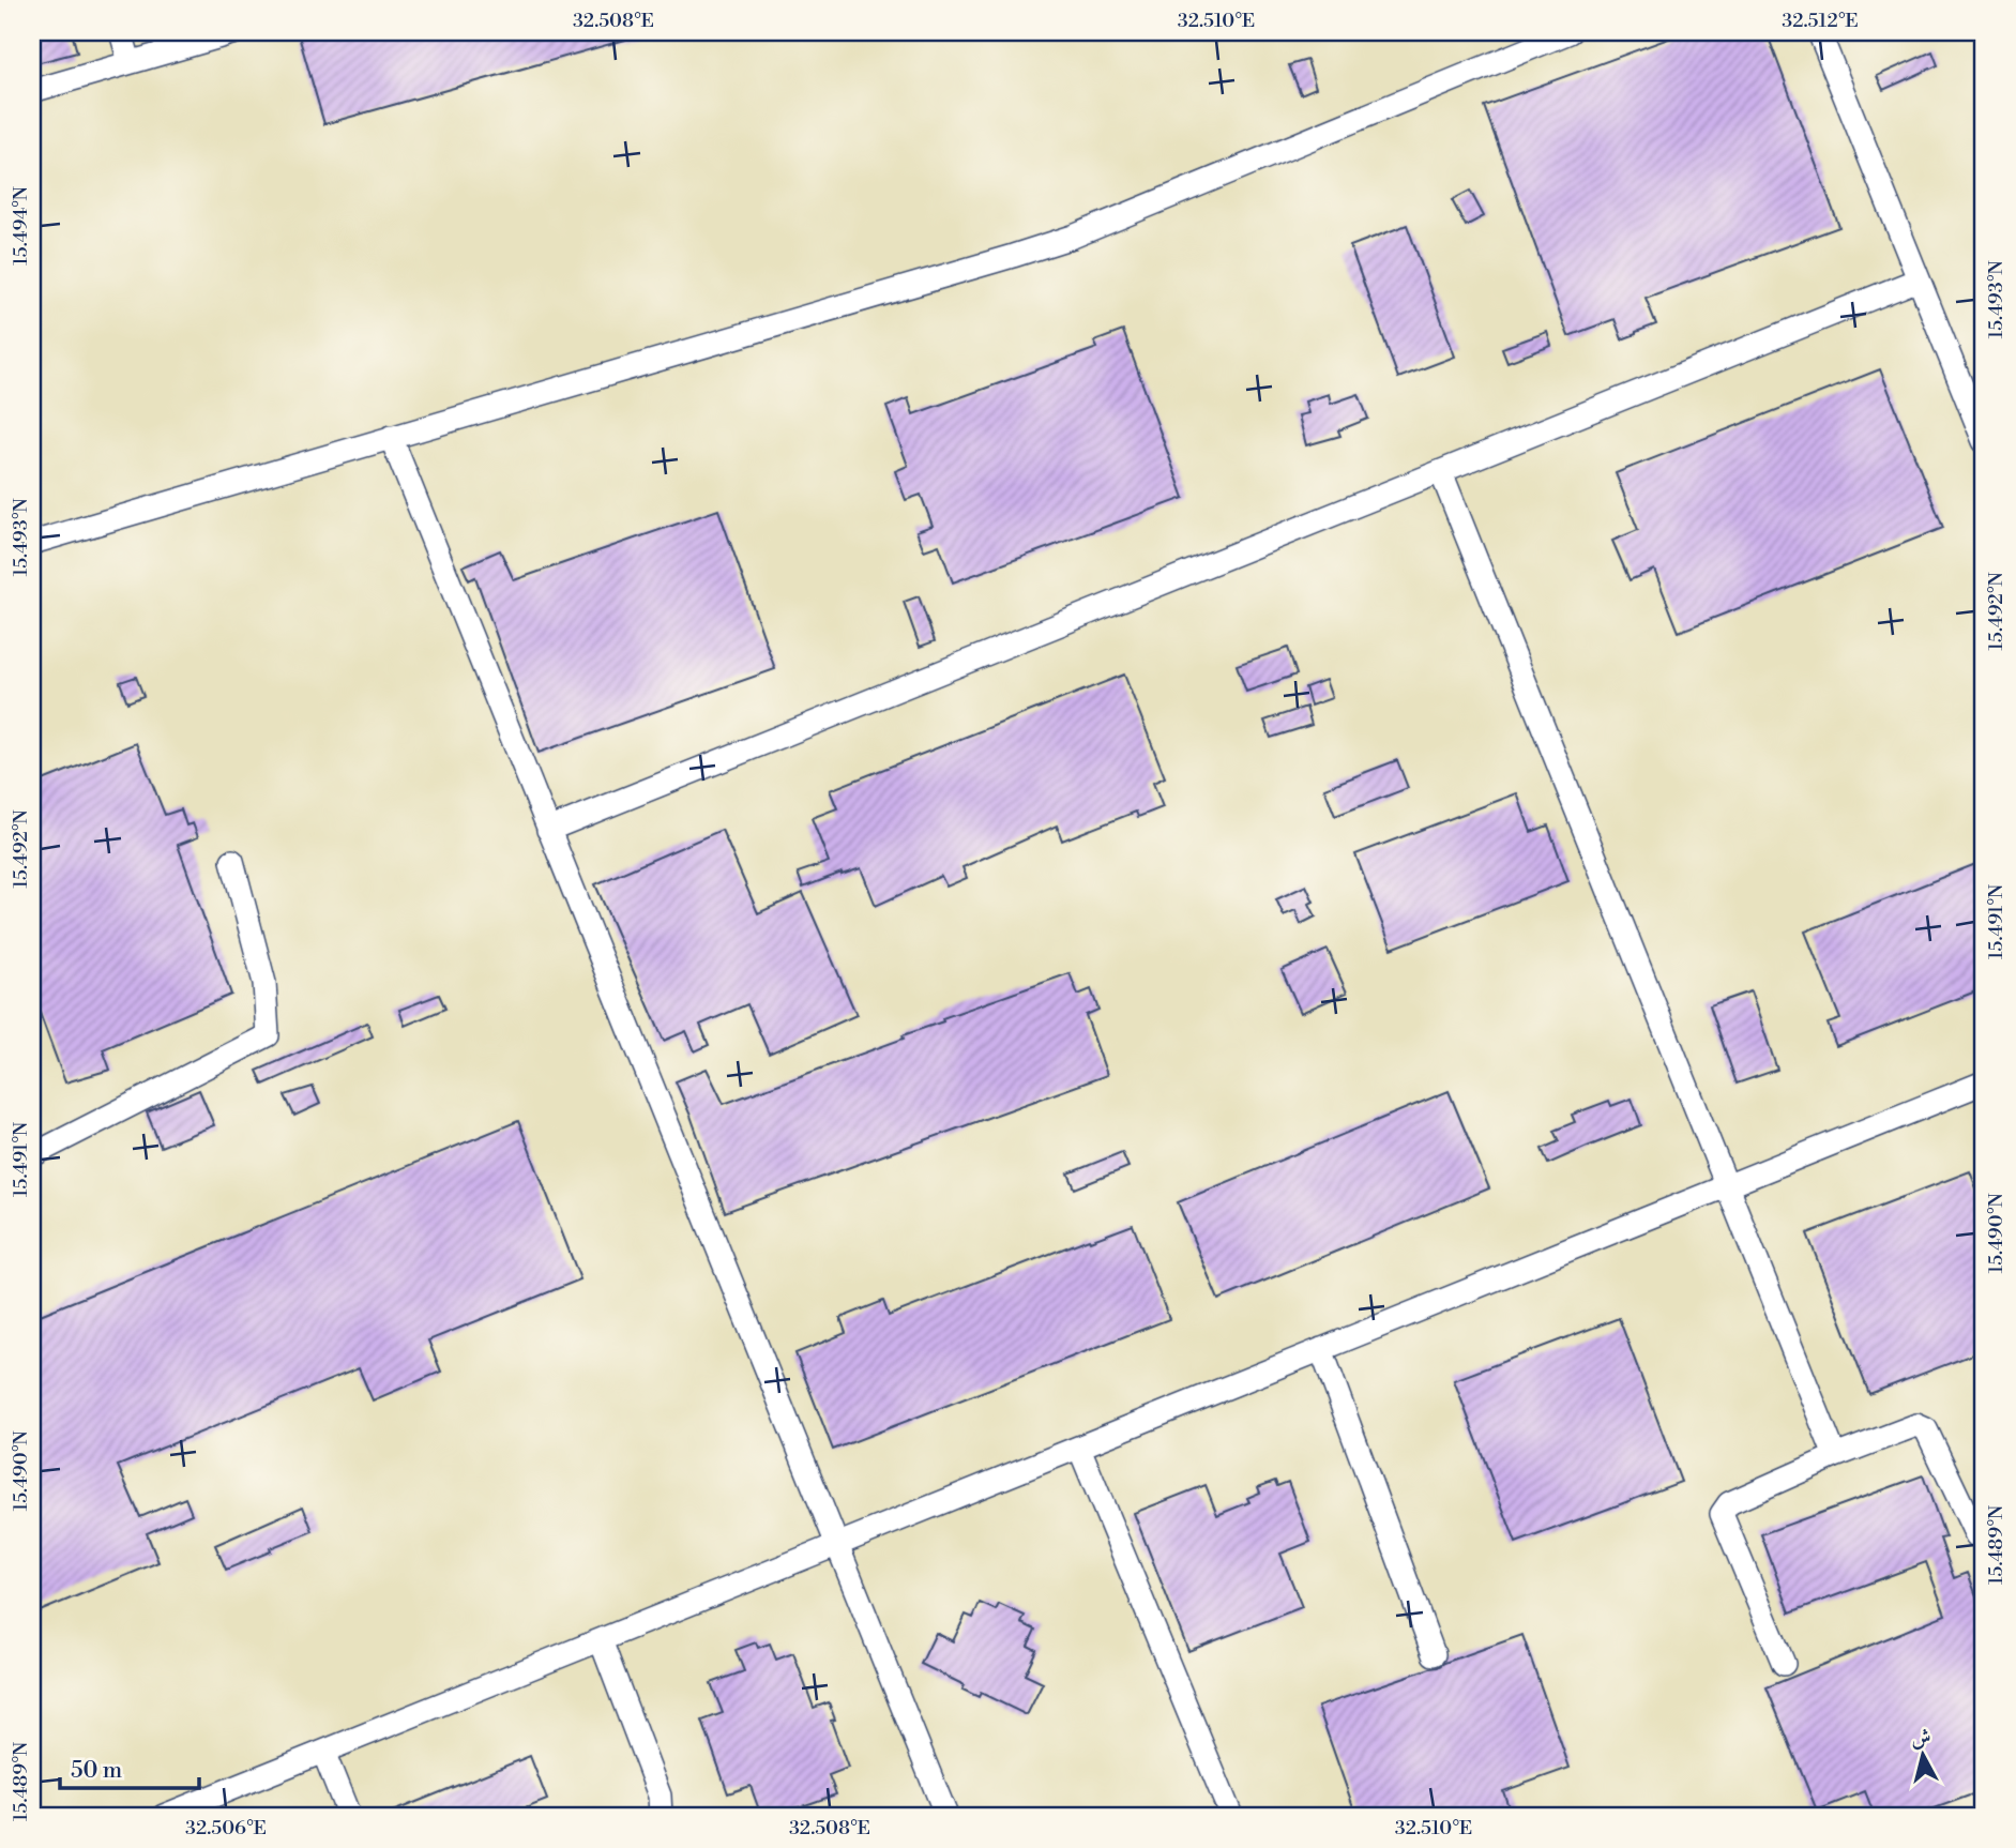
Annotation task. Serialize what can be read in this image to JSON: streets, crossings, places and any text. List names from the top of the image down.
{
  "scale_bar": "50 m",
  "north": "top",
  "coordinates": [
    "32.508°E",
    "32.510°E",
    "32.512°E",
    "15.494°N",
    "15.493°N",
    "15.492°N",
    "15.491°N",
    "15.490°N",
    "15.489°N",
    "32.506°E"
  ]
}
